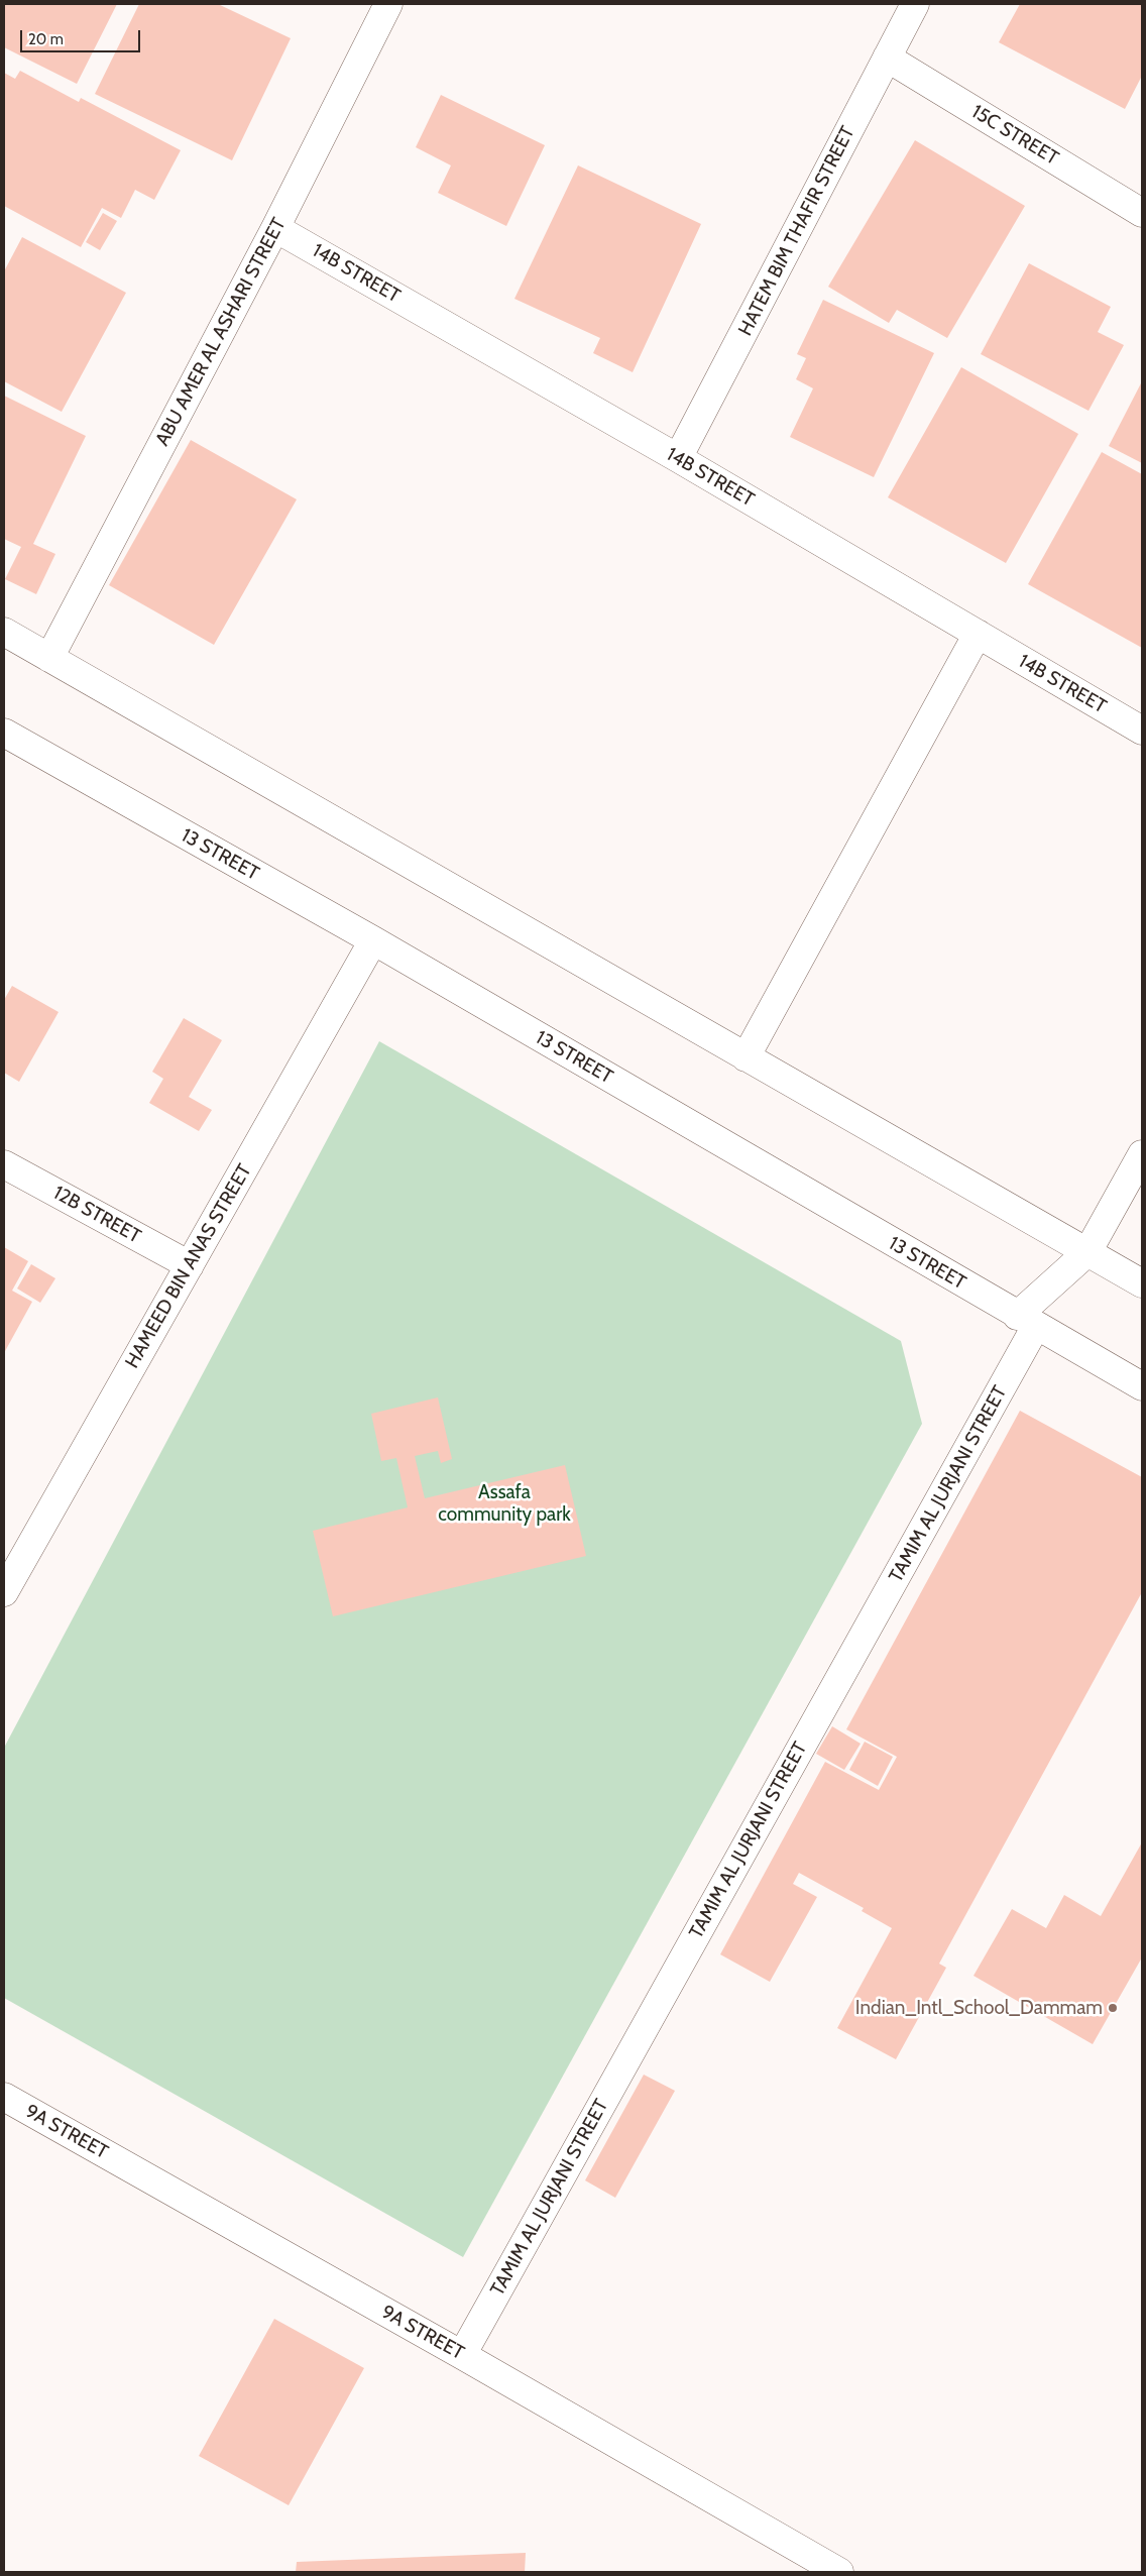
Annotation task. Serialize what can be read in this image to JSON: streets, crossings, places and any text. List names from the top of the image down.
{
  "streets": {
    "street": [
      "15C STREET",
      "HATEM BIM THAFIR STREET",
      "14B STREET",
      "ABU AMER AL ASHARI STREET",
      "13 STREET",
      "12B STREET",
      "HAMEED BIN ANAS STREET",
      "TAMIM AL JURJANI STREET",
      "9A STREET"
    ]
  },
  "crossings": [
    ["15C STREET", "HATEM BIM THAFIR STREET"],
    ["HATEM BIM THAFIR STREET", "14B STREET"],
    ["14B STREET", "ABU AMER AL ASHARI STREET"],
    ["13 STREET", "HAMEED BIN ANAS STREET"],
    ["13 STREET", "TAMIM AL JURJANI STREET"],
    ["12B STREET", "HAMEED BIN ANAS STREET"],
    ["TAMIM AL JURJANI STREET", "9A STREET"]
  ],
  "parks": ["Assafa community park"],
  "places": ["Indian_Intl_School_Dammam"],
  "scale_bar": "20 m"
}
